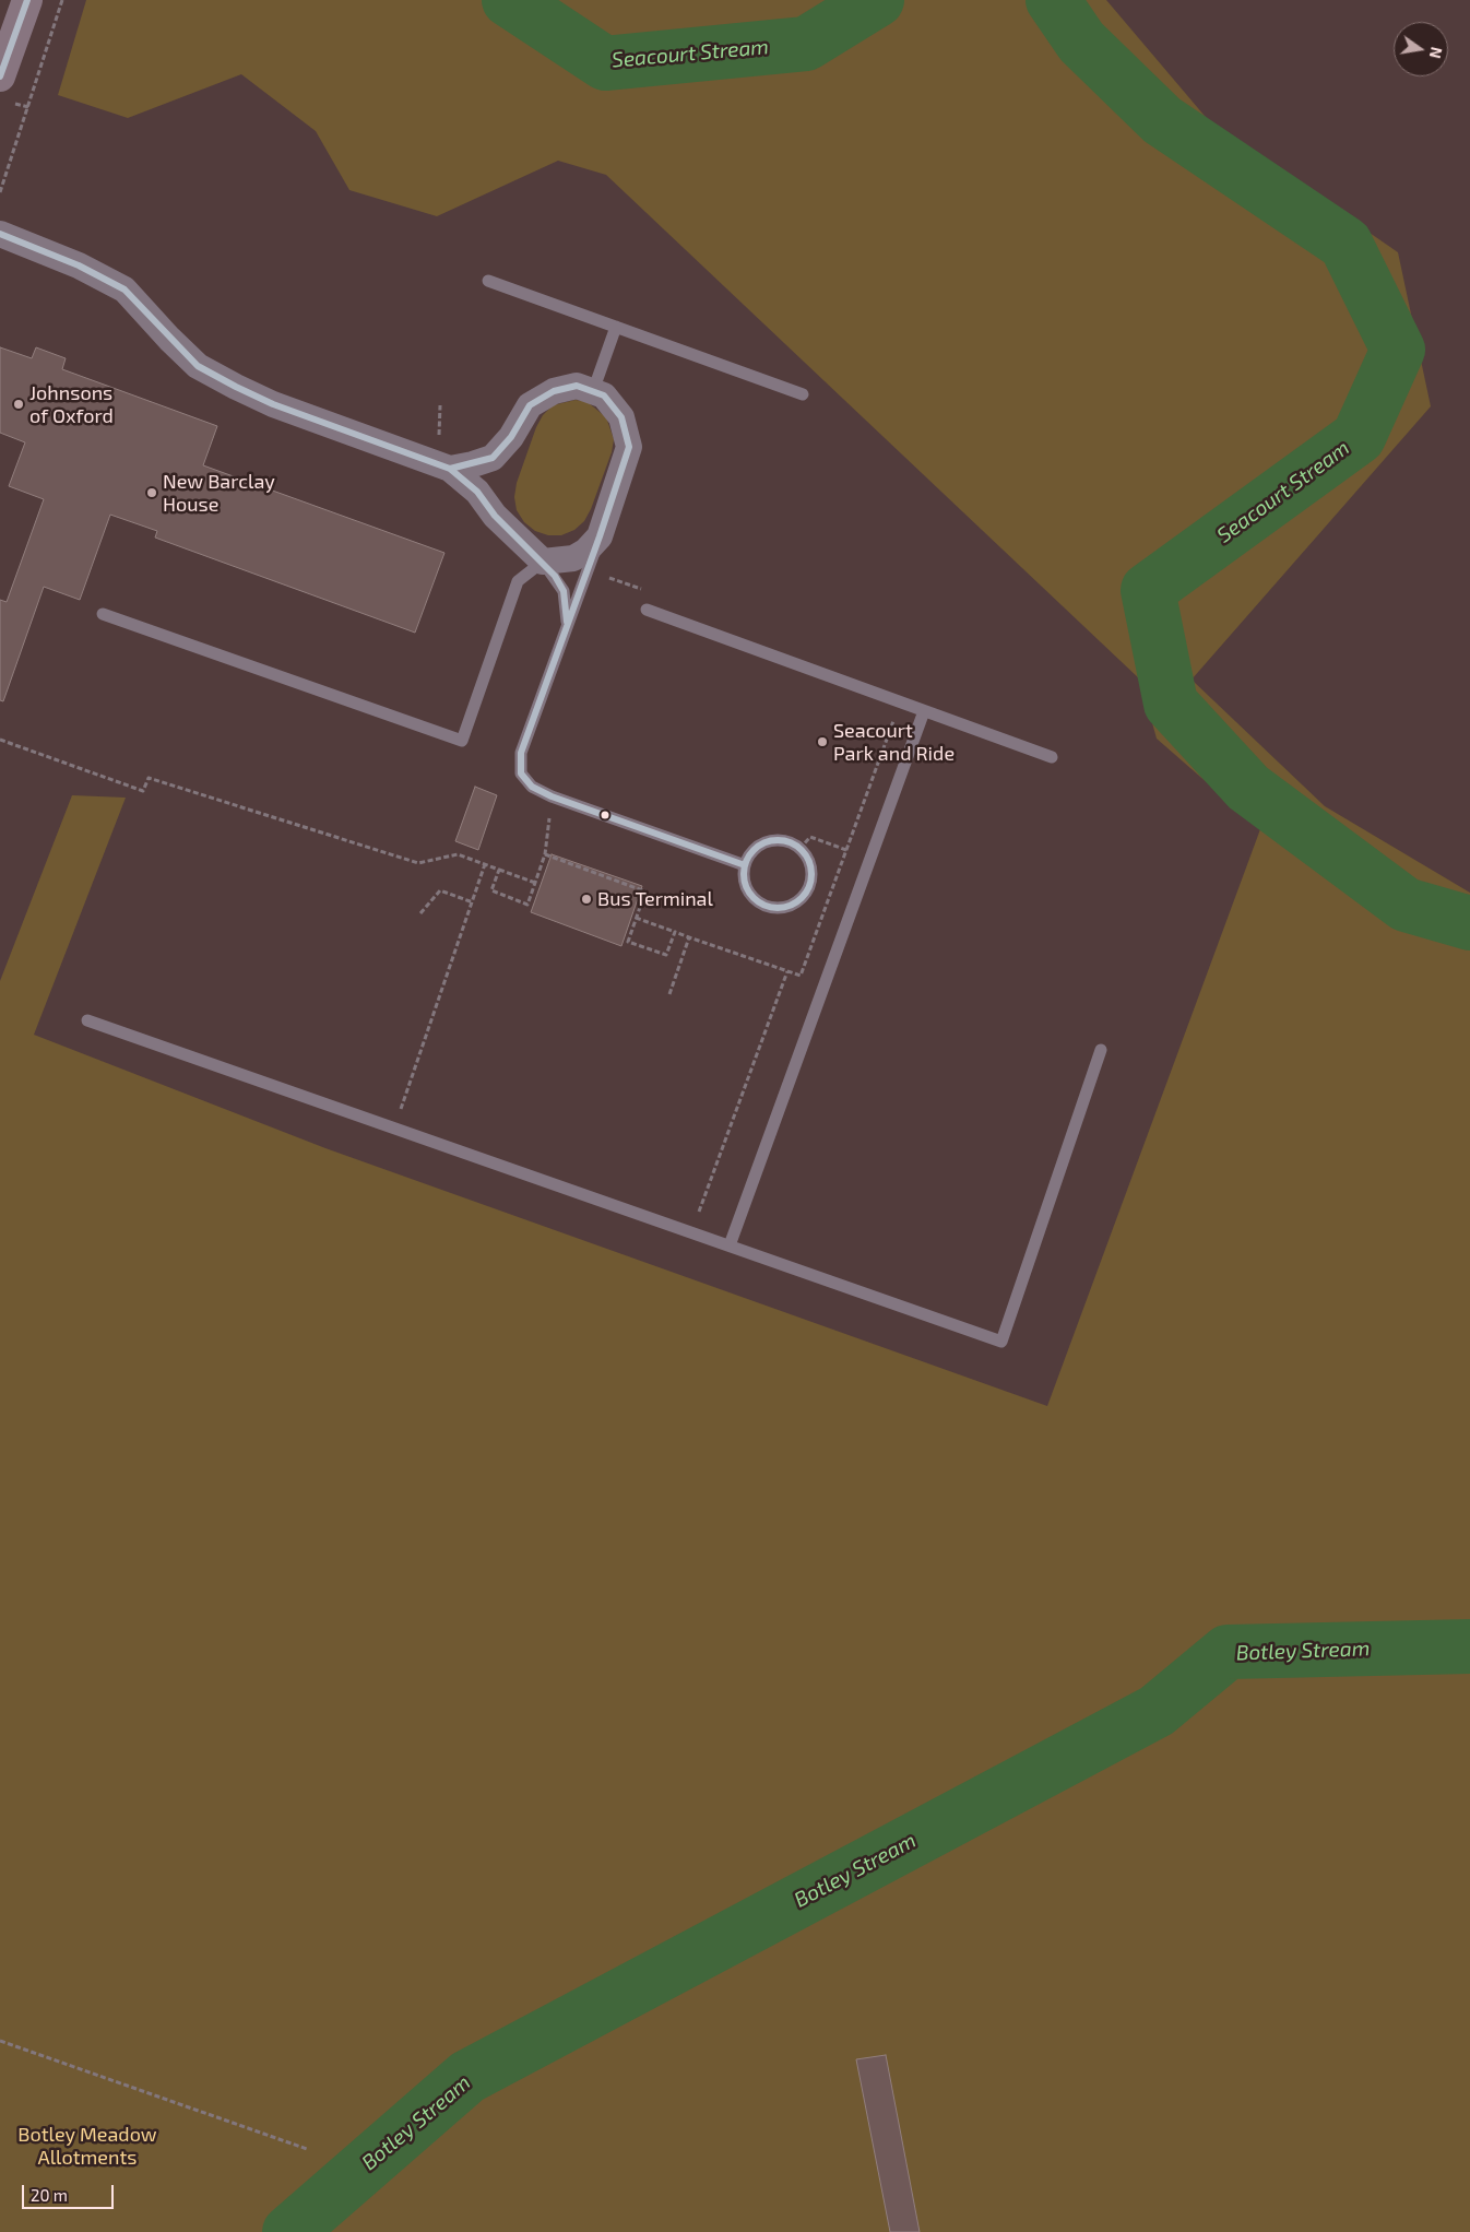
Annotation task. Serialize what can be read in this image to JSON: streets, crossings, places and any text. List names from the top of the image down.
{
  "water": ["Seacourt Stream", "Botley Stream"],
  "parks": ["Botley Meadow Allotments"],
  "places": [
    "Johnsons of Oxford",
    "New Barclay House",
    "Seacourt Park and Ride",
    "Bus Terminal"
  ],
  "scale_bar": "20 m",
  "north": "right"
}
